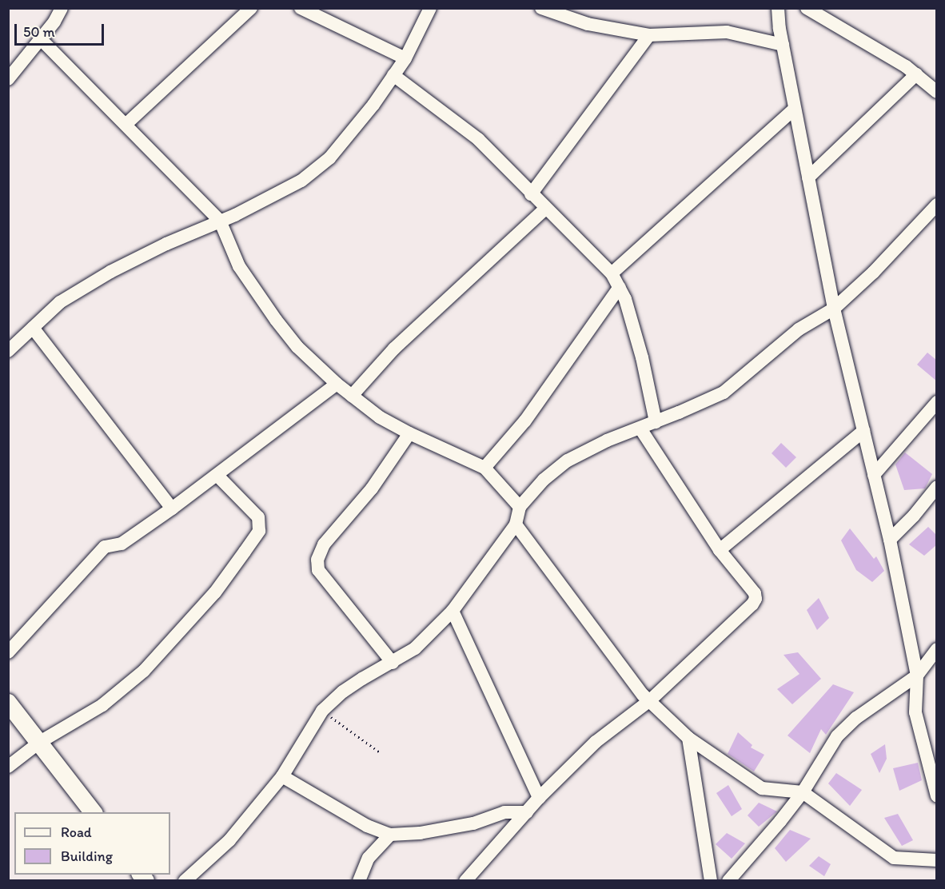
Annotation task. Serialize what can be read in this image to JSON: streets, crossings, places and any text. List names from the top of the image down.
{
  "legend": ["Road", "Building"],
  "scale_bar": "50 m"
}
